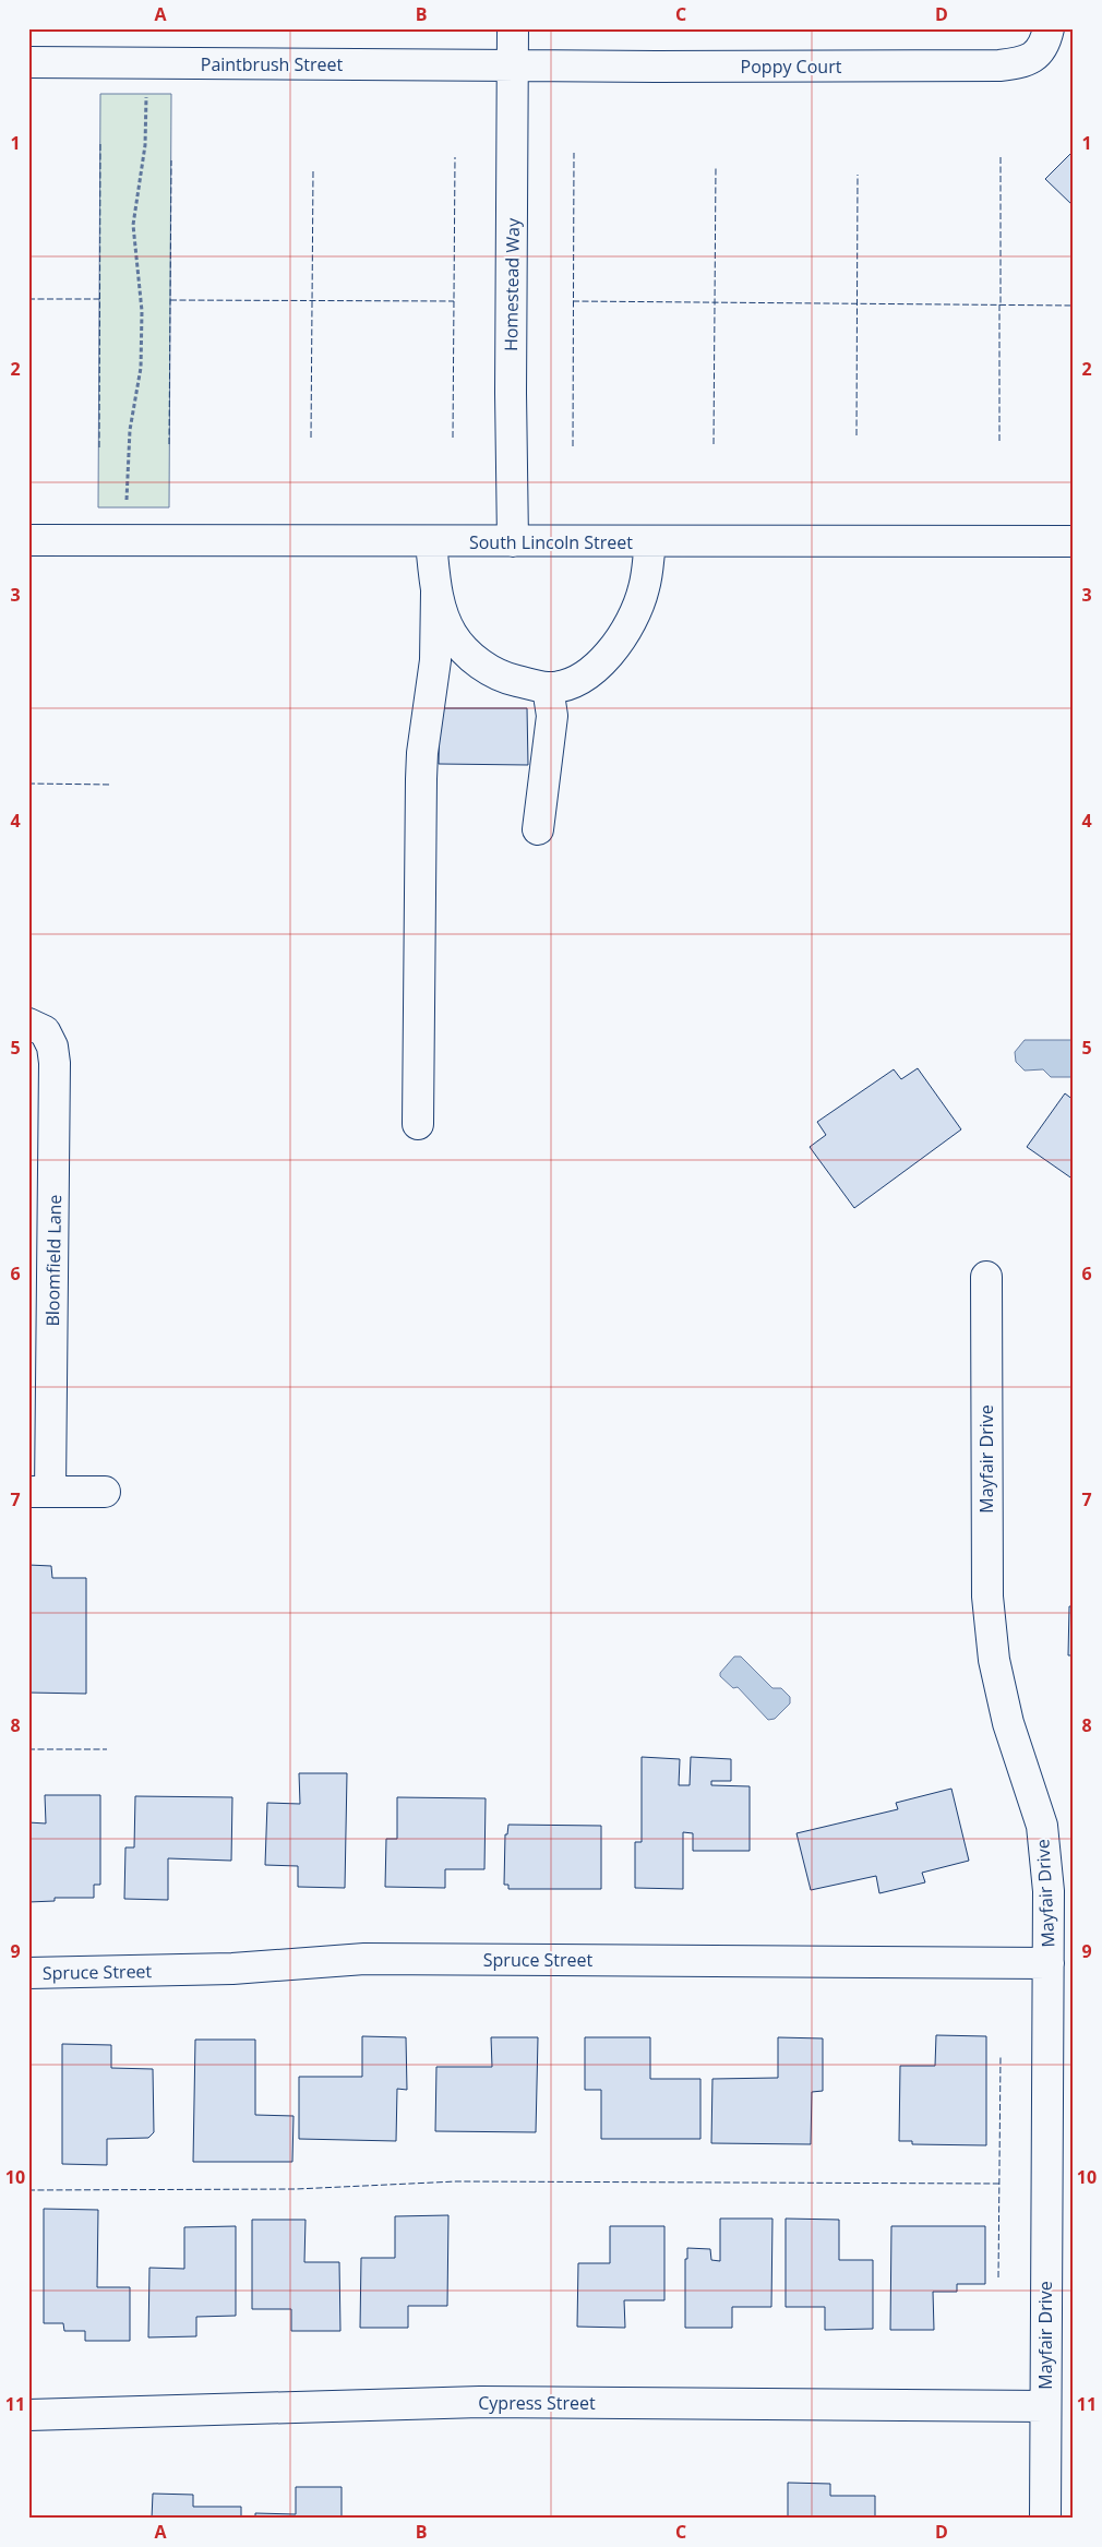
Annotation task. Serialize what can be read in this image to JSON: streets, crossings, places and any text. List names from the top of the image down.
{
  "streets": {
    "street": [
      "Paintbrush Street",
      "Poppy Court",
      "Homestead Way",
      "South Lincoln Street",
      "Bloomfield Lane",
      "Mayfair Drive",
      "Spruce Street",
      "Cypress Street"
    ]
  },
  "crossings": [
    ["Paintbrush Street", "Poppy Court"],
    ["Paintbrush Street", "Homestead Way"],
    ["Poppy Court", "Homestead Way"],
    ["Homestead Way", "South Lincoln Street"],
    ["Mayfair Drive", "Spruce Street"],
    ["Mayfair Drive", "Cypress Street"]
  ],
  "grid": {
    "columns": [
      "A",
      "B",
      "C",
      "D"
    ],
    "rows": [
      "1",
      "2",
      "3",
      "4",
      "5",
      "6",
      "7",
      "8",
      "9",
      "10",
      "11"
    ]
  }
}
